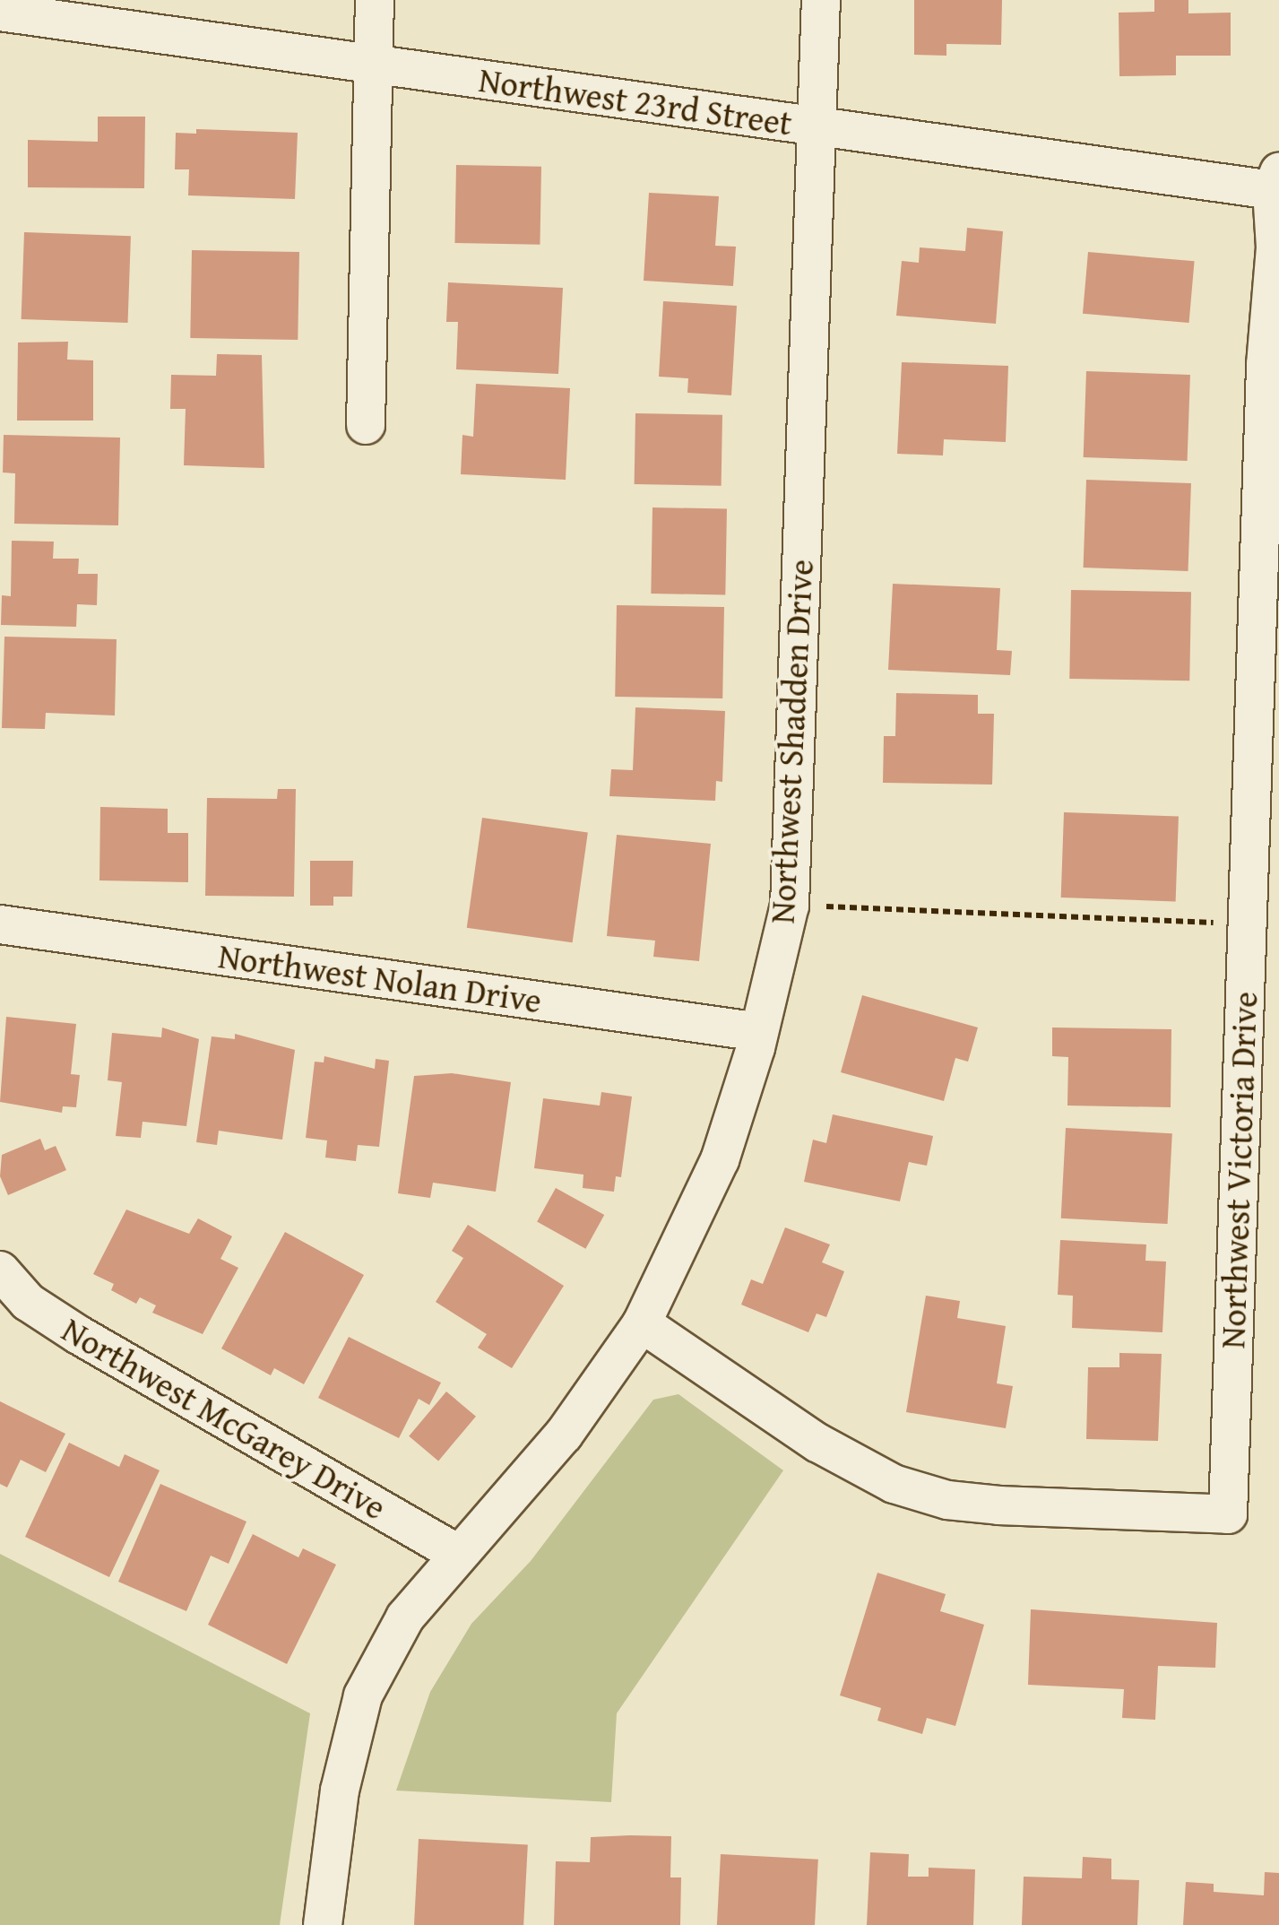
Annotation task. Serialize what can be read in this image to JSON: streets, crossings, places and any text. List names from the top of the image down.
{
  "streets": {
    "street": [
      "Northwest 23rd Street",
      "Northwest Shadden Drive",
      "Northwest Nolan Drive",
      "Northwest Victoria Drive",
      "Northwest McGarey Drive"
    ]
  },
  "crossings": [
    ["Northwest 23rd Street", "Northwest Shadden Drive"],
    ["Northwest 23rd Street", "Northwest Victoria Drive"],
    ["Northwest Shadden Drive", "Northwest Nolan Drive"],
    ["Northwest Shadden Drive", "Northwest Victoria Drive"],
    ["Northwest Shadden Drive", "Northwest McGarey Drive"]
  ]
}
